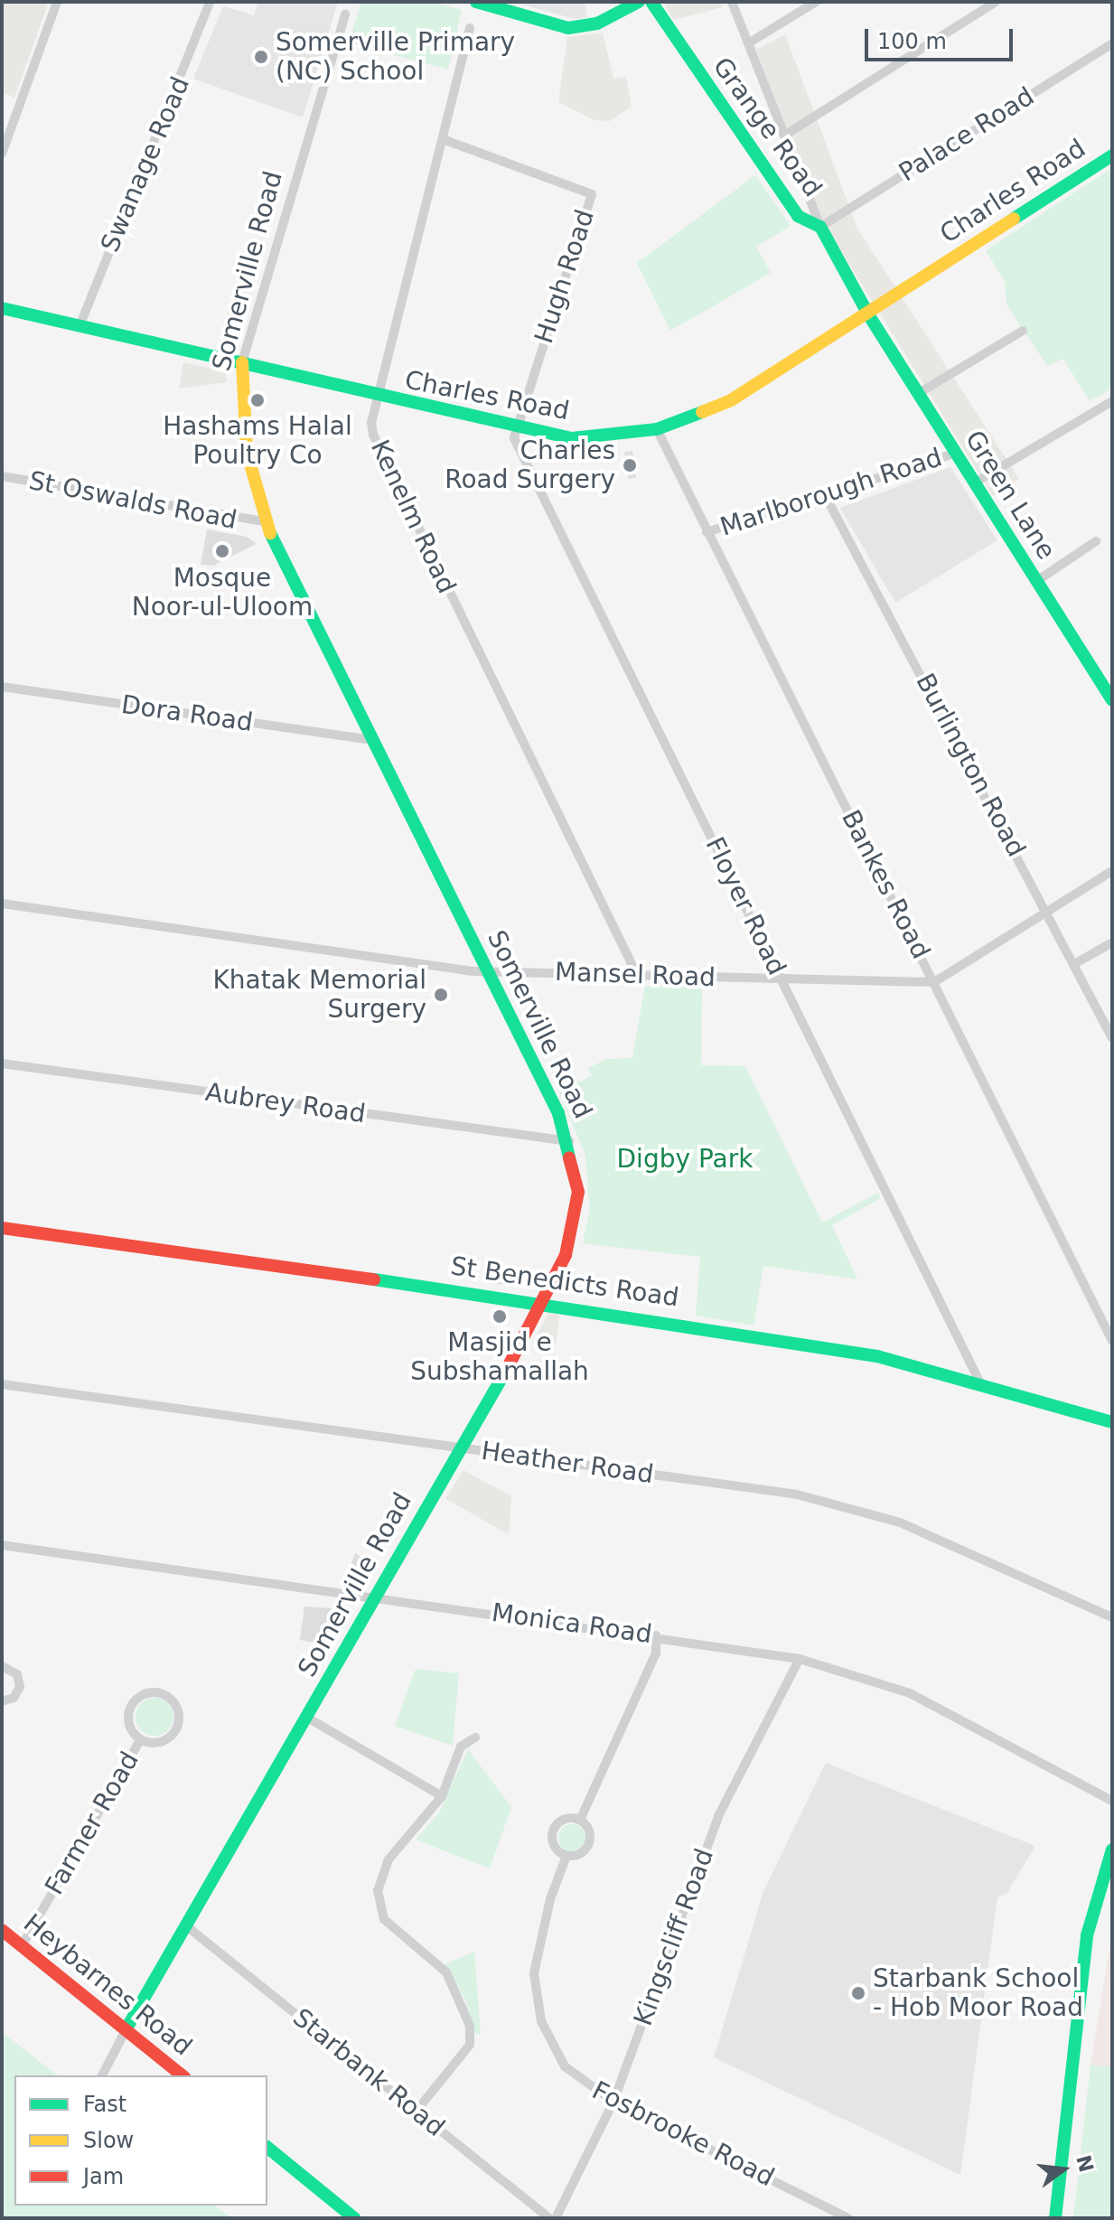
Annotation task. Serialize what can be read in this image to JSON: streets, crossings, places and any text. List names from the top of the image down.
{
  "streets": {
    "street": [
      "Grange Road",
      "Palace Road",
      "Swanage Road",
      "Charles Road",
      "Somerville Road",
      "Hugh Road",
      "Marlborough Road",
      "Green Lane",
      "St Oswalds Road",
      "Kenelm Road",
      "Dora Road",
      "Burlington Road",
      "Bankes Road",
      "Floyer Road",
      "Mansel Road",
      "Aubrey Road",
      "St Benedicts Road",
      "Heather Road",
      "Monica Road",
      "Farmer Road",
      "Kingscliff Road",
      "Heybarnes Road",
      "Starbank Road",
      "Fosbrooke Road"
    ]
  },
  "crossings": [
    ["Grange Road", "Palace Road"],
    ["Grange Road", "Charles Road"],
    ["Grange Road", "Green Lane"],
    ["Swanage Road", "Charles Road"],
    ["Charles Road", "Somerville Road"],
    ["Charles Road", "Hugh Road"],
    ["Charles Road", "Green Lane"],
    ["Charles Road", "Kenelm Road"],
    ["Charles Road", "Bankes Road"],
    ["Charles Road", "Floyer Road"],
    ["Somerville Road", "St Oswalds Road"],
    ["Somerville Road", "Dora Road"],
    ["Somerville Road", "Mansel Road"],
    ["Somerville Road", "Aubrey Road"],
    ["Somerville Road", "St Benedicts Road"],
    ["Somerville Road", "Heather Road"],
    ["Somerville Road", "Monica Road"],
    ["Somerville Road", "Heybarnes Road"],
    ["Somerville Road", "Starbank Road"],
    ["Hugh Road", "Kenelm Road"],
    ["Hugh Road", "Floyer Road"],
    ["Marlborough Road", "Green Lane"],
    ["Marlborough Road", "Burlington Road"],
    ["Marlborough Road", "Bankes Road"],
    ["Kenelm Road", "Mansel Road"],
    ["Bankes Road", "Mansel Road"],
    ["Floyer Road", "Mansel Road"],
    ["Floyer Road", "St Benedicts Road"],
    ["Monica Road", "Kingscliff Road"],
    ["Farmer Road", "Heybarnes Road"],
    ["Kingscliff Road", "Fosbrooke Road"]
  ],
  "parks": ["Digby Park"],
  "places": [
    "Somerville Primary (NC) School",
    "Hashams Halal Poultry Co",
    "Charles Road Surgery",
    "Mosque Noor-ul-Uloom",
    "Khatak Memorial Surgery",
    "Masjid e Subshamallah",
    "Starbank School - Hob Moor Road"
  ],
  "legend": ["Fast", "Slow", "Jam"],
  "scale_bar": "100 m",
  "north": "right"
}
